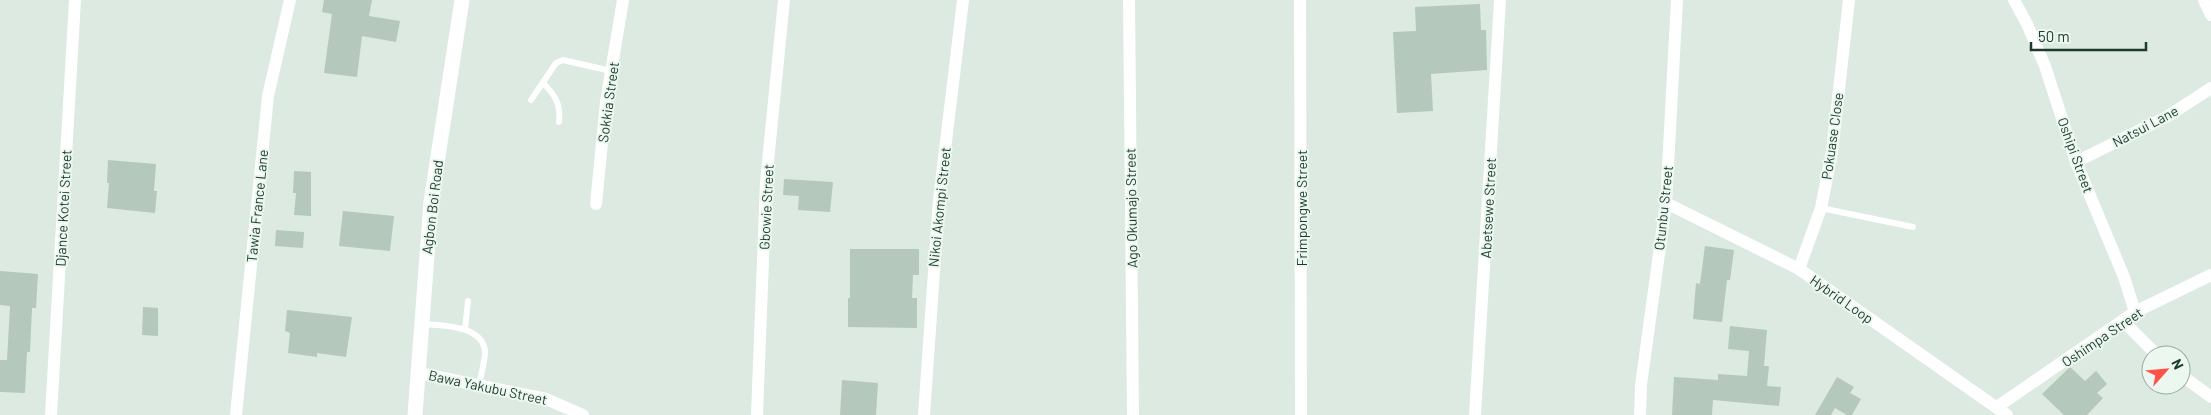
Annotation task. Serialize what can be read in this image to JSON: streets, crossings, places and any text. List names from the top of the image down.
{
  "streets": {
    "street": [
      "Sokkia Street",
      "Natsui Lane",
      "Pokuase Close",
      "Oshipi Street",
      "Tawia France Lane",
      "Agbon Boi Road",
      "Gbowie Street",
      "Nikoi Akompi Street",
      "Djance Kotei Street",
      "Ago Okumajo Street",
      "Frimpongwe Street",
      "Abetsewe Street",
      "Otunbu Street",
      "Hybrid Loop",
      "Oshimpa Street",
      "Bawa Yakubu Street"
    ]
  },
  "crossings": [
    ["Natsui Lane", "Oshipi Street"],
    ["Pokuase Close", "Hybrid Loop"],
    ["Oshipi Street", "Oshimpa Street"],
    ["Agbon Boi Road", "Bawa Yakubu Street"],
    ["Otunbu Street", "Hybrid Loop"],
    ["Hybrid Loop", "Oshimpa Street"]
  ],
  "scale_bar": "50 m",
  "north": "top right"
}
